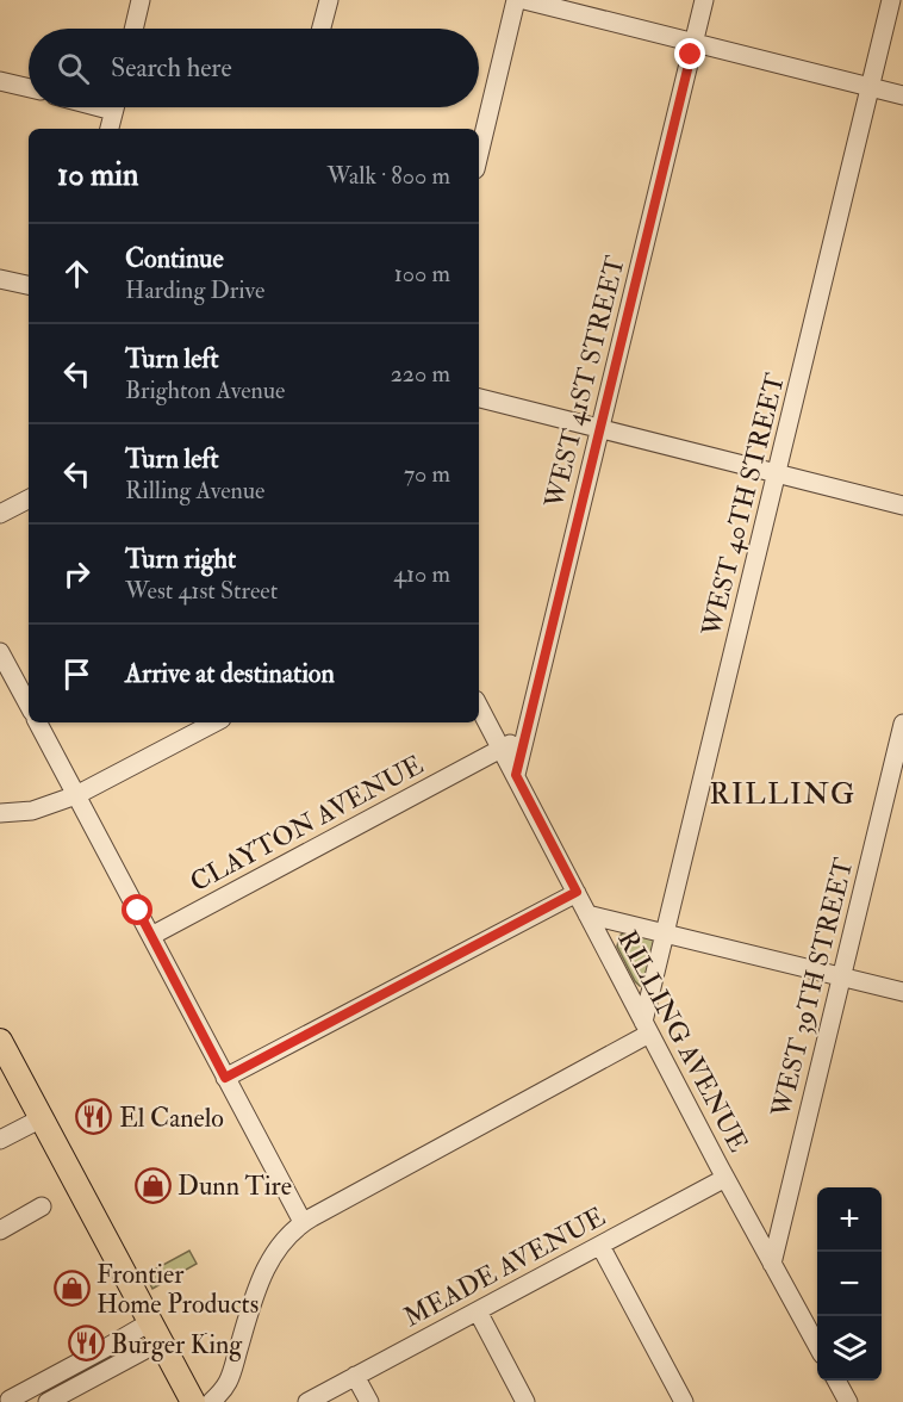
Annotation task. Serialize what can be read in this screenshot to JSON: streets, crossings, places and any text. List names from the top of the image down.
{
  "streets": {
    "street": [
      "WEST 41ST STREET",
      "WEST 40TH STREET",
      "CLAYTON AVENUE",
      "WEST 39TH STREET",
      "RILLING AVENUE",
      "MEADE AVENUE"
    ]
  },
  "crossings": [
    ["WEST 41ST STREET", "CLAYTON AVENUE"],
    ["WEST 41ST STREET", "RILLING AVENUE"],
    ["WEST 40TH STREET", "RILLING AVENUE"],
    ["CLAYTON AVENUE", "RILLING AVENUE"],
    ["WEST 39TH STREET", "RILLING AVENUE"],
    ["RILLING AVENUE", "MEADE AVENUE"]
  ],
  "districts": ["RILLING"],
  "places": {
    "restaurant": ["El Canelo", "Burger King"],
    "shop": ["Dunn Tire", "Frontier Home Products"]
  },
  "page": {
    "search": "Search here",
    "heading": ["10 min", "Walk · 800 m"],
    "list": [
      ["Continue", "Harding Drive", "100 m"],
      ["Turn left", "Brighton Avenue", "220 m"],
      ["Turn left", "Rilling Avenue", "70 m"],
      ["Turn right", "West 41st Street", "410 m"],
      "Arrive at destination"
    ],
    "map_buttons": ["+", "−"]
  }
}
